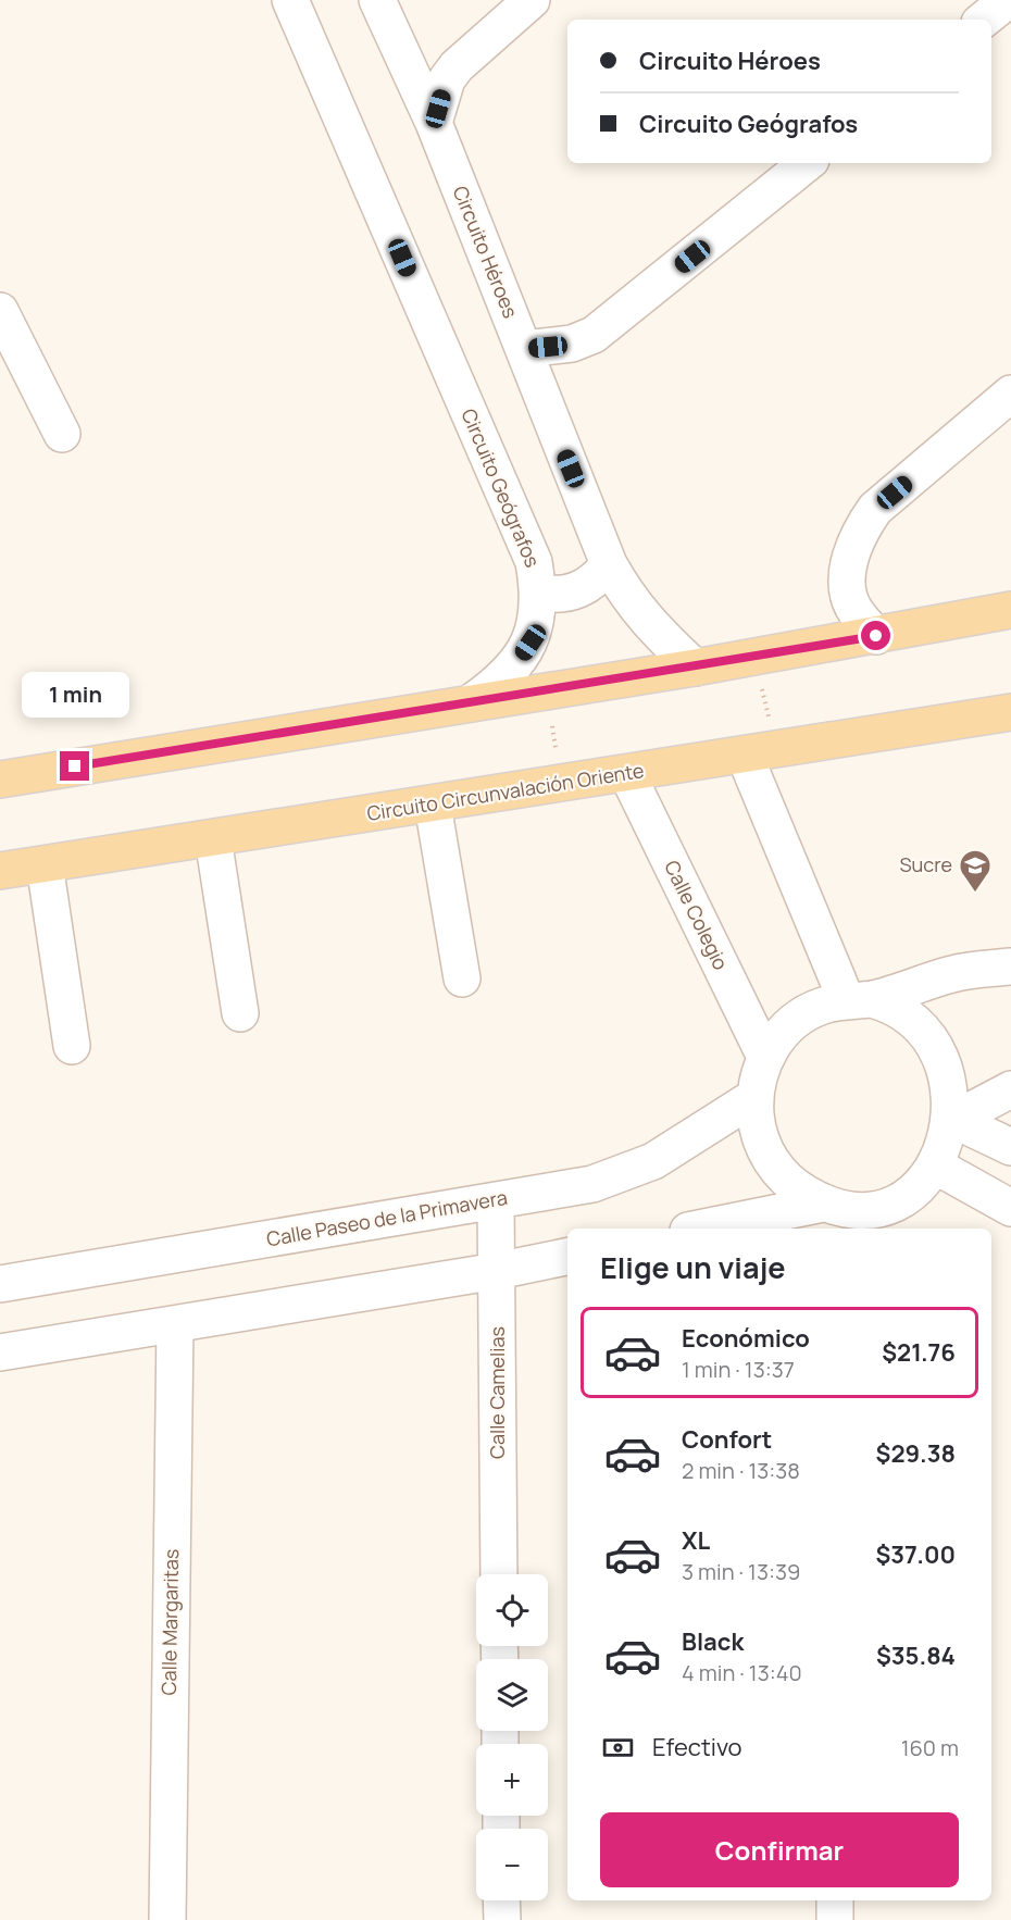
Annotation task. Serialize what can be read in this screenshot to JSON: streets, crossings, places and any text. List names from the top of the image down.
{
  "streets": {
    "main road": ["Circuito Geógrafos", "Circuito Circunvalación Oriente"],
    "street": [
      "Circuito Héroes",
      "Calle Colegio",
      "Calle Paseo de la Primavera",
      "Calle Camelias",
      "Calle Margaritas"
    ]
  },
  "crossings": [
    ["Circuito Circunvalación Oriente", "Calle Colegio"],
    ["Calle Colegio", "Calle Paseo de la Primavera"],
    ["Calle Paseo de la Primavera", "Calle Camelias"]
  ],
  "places": {
    "school or university": ["Sucre"]
  },
  "page": {
    "banner": ["Circuito Héroes", "Circuito Geógrafos"],
    "bubble": "1 min",
    "heading": "Elige un viaje",
    "list": [
      {
        "name": "Económico",
        "note": "1 min · 13:37",
        "value": "$21.76"
      },
      {
        "name": "Confort",
        "note": "2 min · 13:38",
        "value": "$29.38"
      },
      {
        "name": "XL",
        "note": "3 min · 13:39",
        "value": "$37.00"
      },
      {
        "name": "Black",
        "note": "4 min · 13:40",
        "value": "$35.84"
      }
    ],
    "map_buttons": ["+", "−"],
    "pay": ["Efectivo", "160 m"],
    "buttons": "Confirmar"
  }
}
